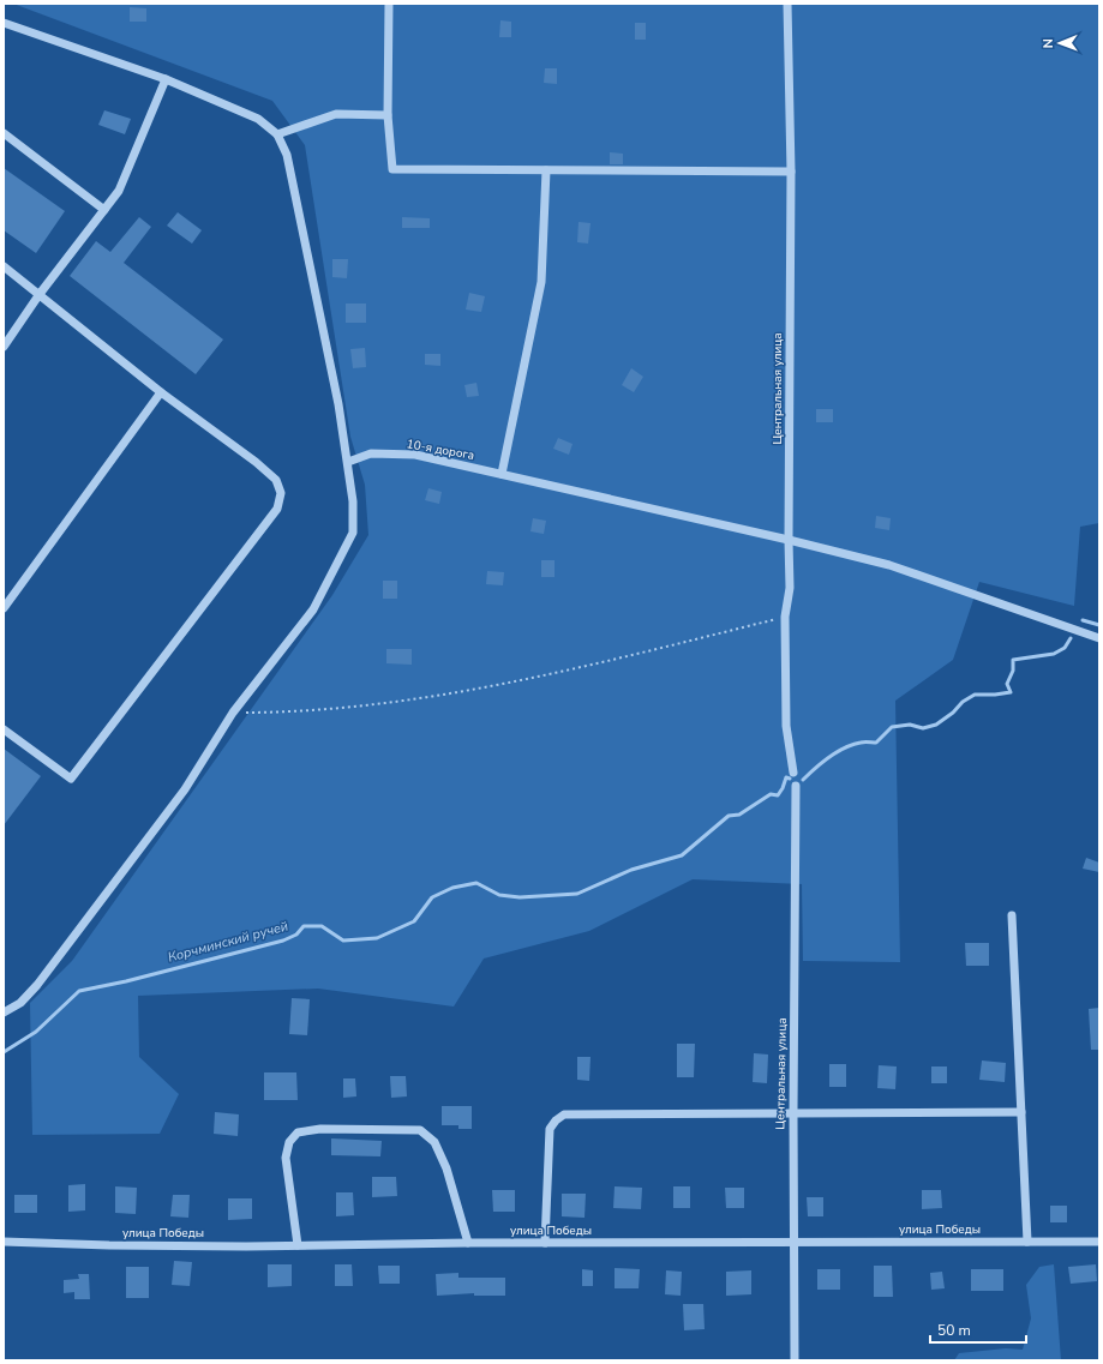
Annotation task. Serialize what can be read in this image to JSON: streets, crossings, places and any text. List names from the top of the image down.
{
  "streets": {
    "street": ["Центральная улица", "10-я дорога", "улица Победы"]
  },
  "crossings": [
    ["Центральная улица", "10-я дорога"],
    ["Центральная улица", "улица Победы"]
  ],
  "water": ["Корчминский ручей"],
  "scale_bar": "50 m",
  "north": "left"
}
